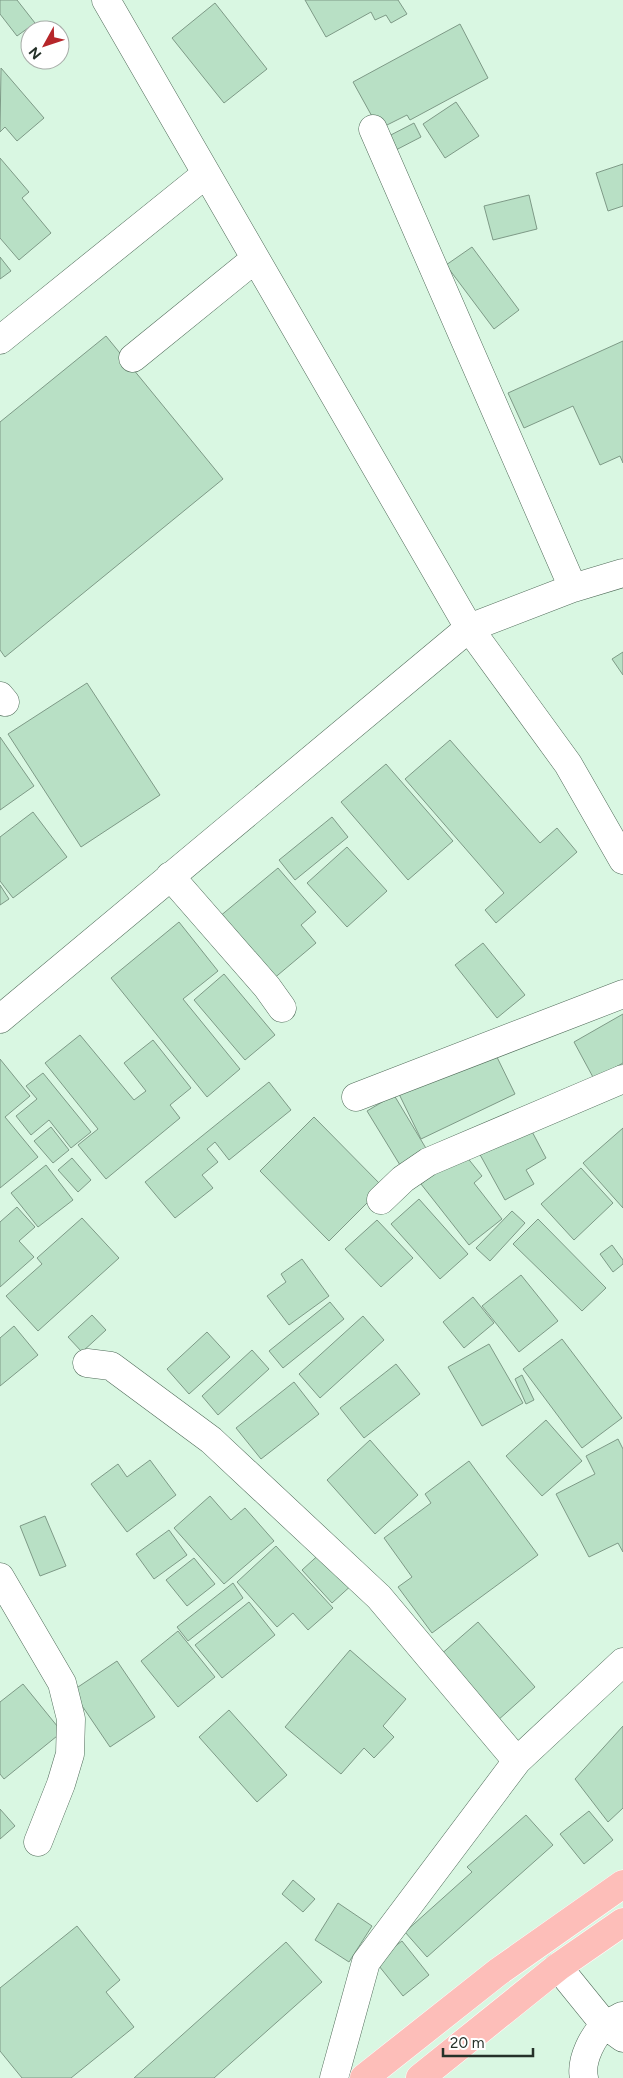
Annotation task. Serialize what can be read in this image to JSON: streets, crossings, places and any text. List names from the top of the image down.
{
  "scale_bar": "20 m",
  "north": "bottom left"
}
